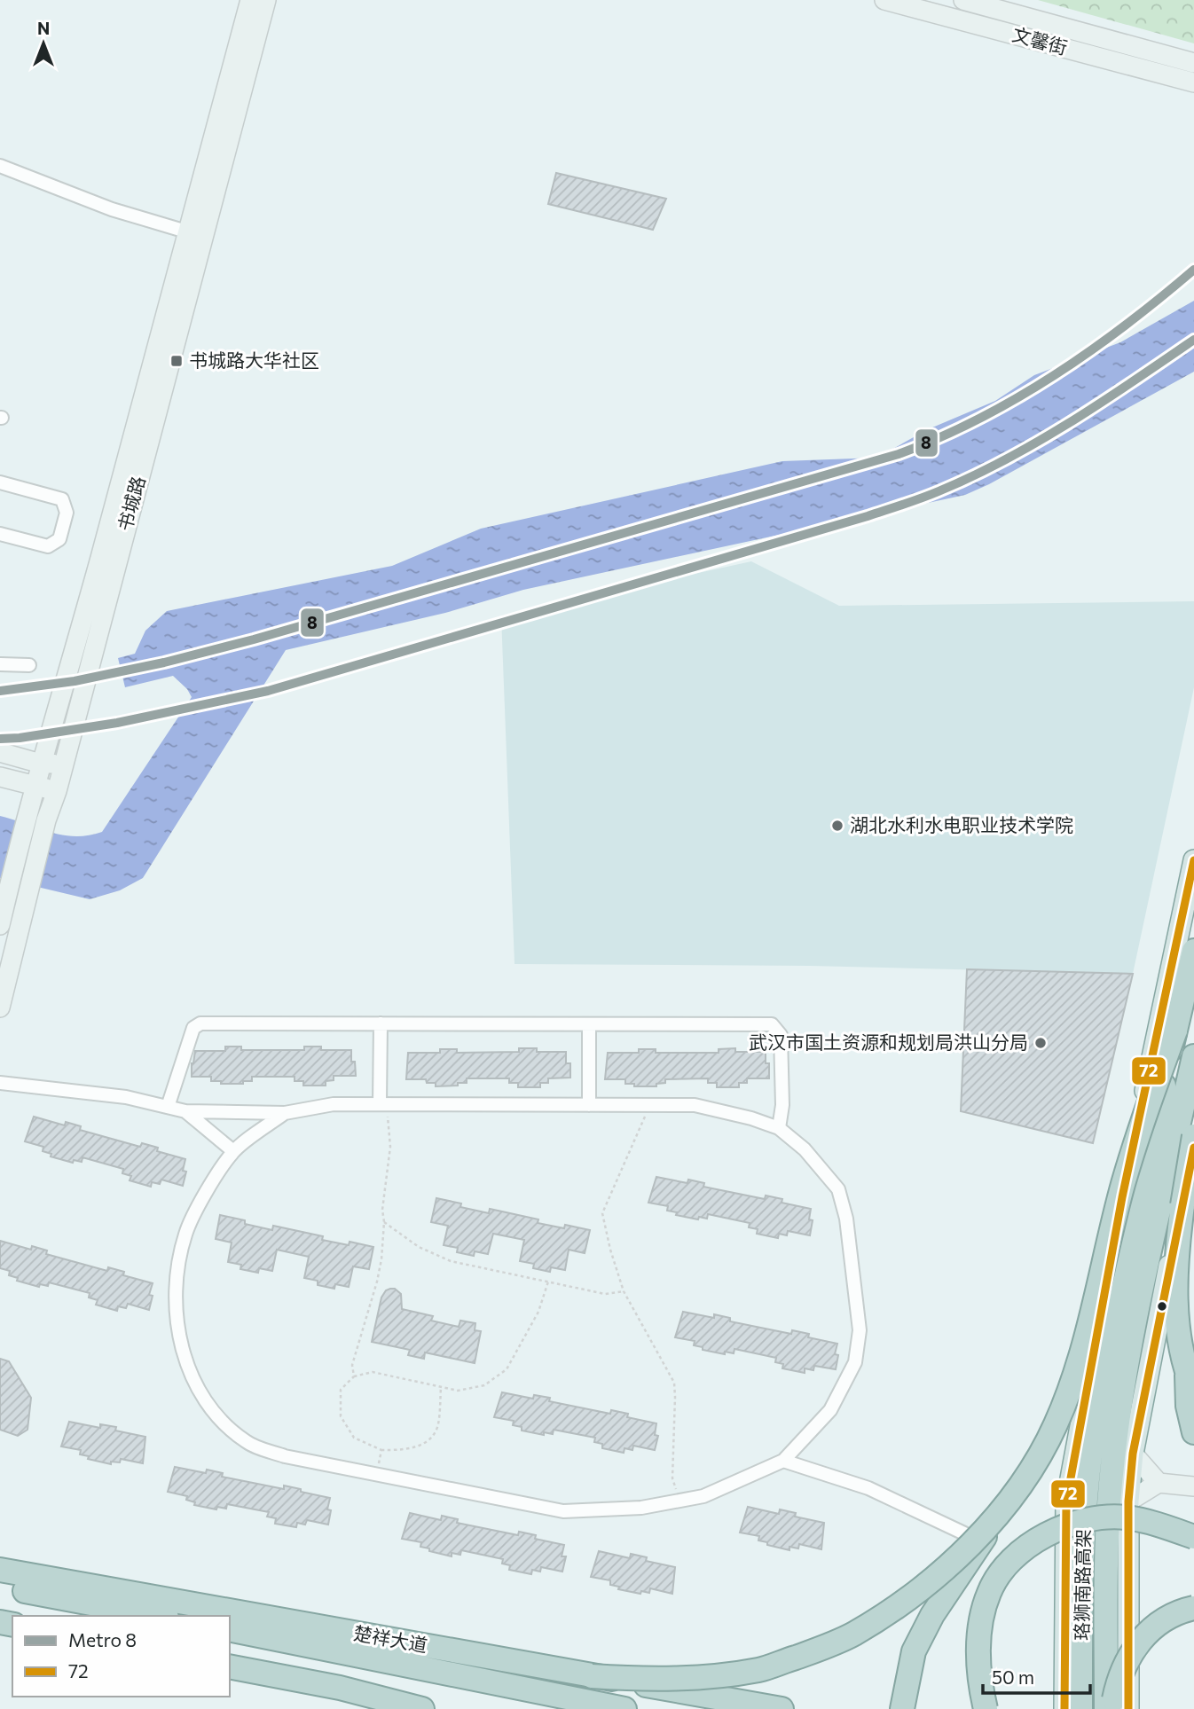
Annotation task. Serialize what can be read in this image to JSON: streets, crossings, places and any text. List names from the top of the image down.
{
  "streets": {
    "highway": ["珞狮南路高架", "楚祥大道"],
    "main road": ["文馨街", "书城路"]
  },
  "places": {
    "transit": ["书城路大华社区"],
    "other": ["湖北水利水电职业技术学院", "武汉市国土资源和规划局洪山分局"]
  },
  "lines": ["metro line 8", "transit line 72"],
  "legend": ["Metro 8", "72"],
  "scale_bar": "50 m",
  "north": "top"
}
